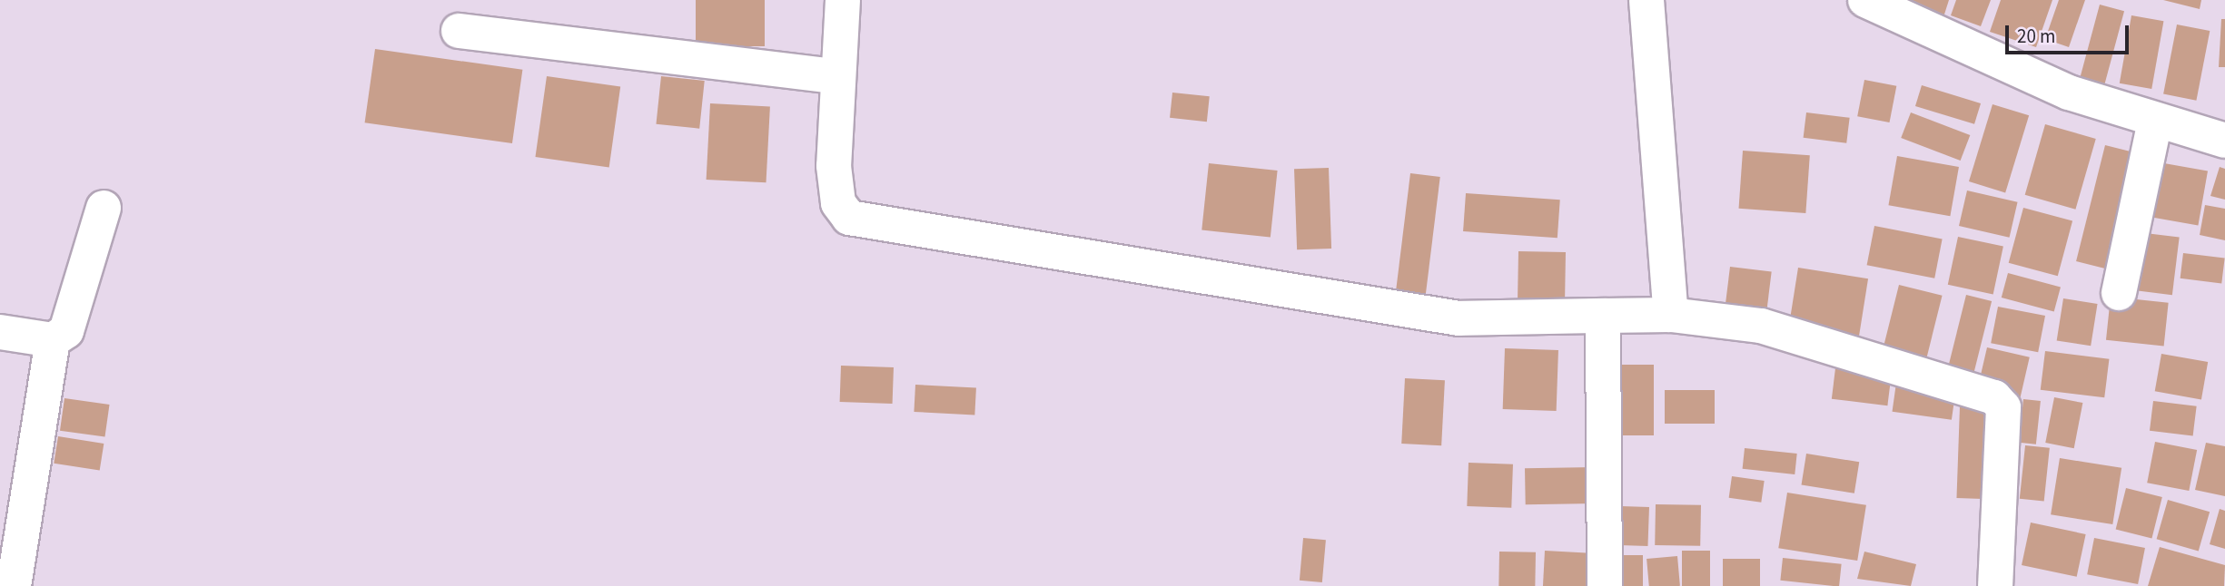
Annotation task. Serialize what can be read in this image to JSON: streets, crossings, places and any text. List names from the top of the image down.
{
  "scale_bar": "20 m"
}
